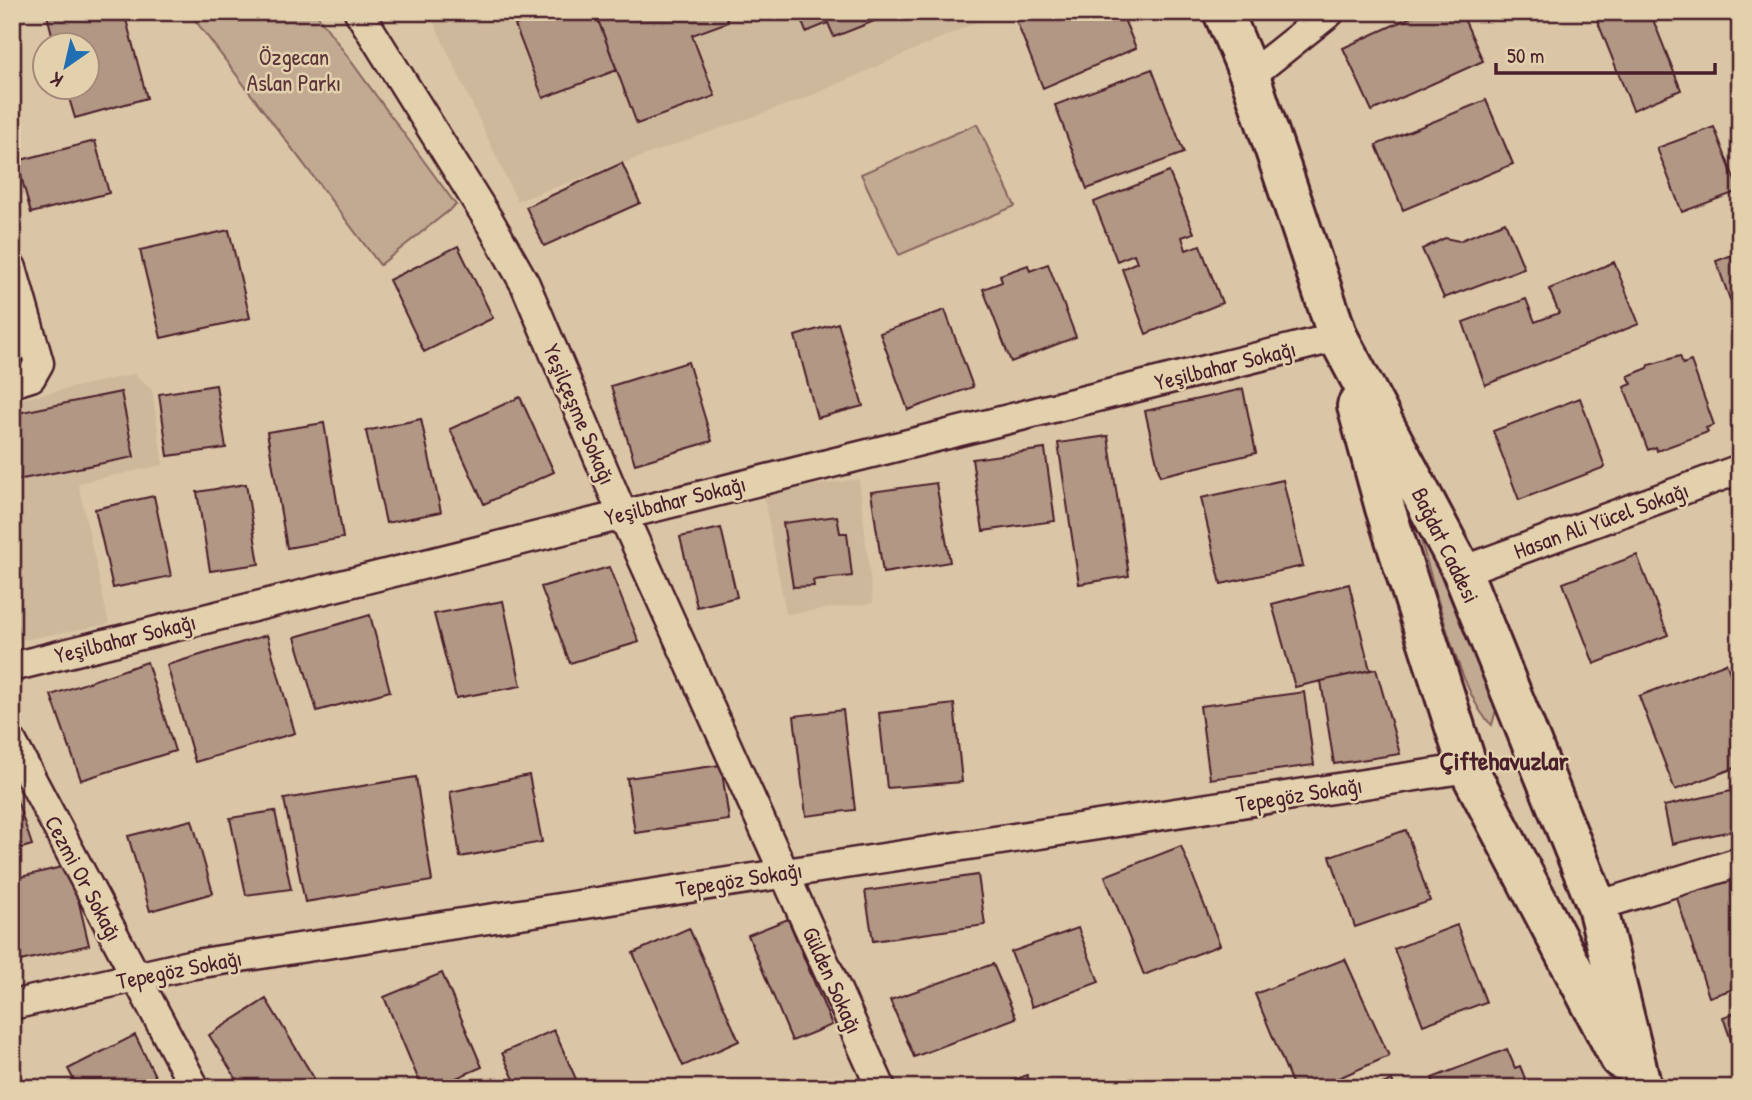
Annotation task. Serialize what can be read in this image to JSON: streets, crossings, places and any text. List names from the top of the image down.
{
  "streets": {
    "main road": ["Bağdat Caddesi"],
    "street": [
      "Yeşilbahar Sokağı",
      "Yeşilçeşme Sokağı",
      "Hasan Ali Yücel Sokağı",
      "Tepegöz Sokağı",
      "Cezmi Or Sokağı",
      "Gülden Sokağı"
    ]
  },
  "crossings": [
    ["Yeşilbahar Sokağı", "Yeşilçeşme Sokağı"],
    ["Yeşilbahar Sokağı", "Bağdat Caddesi"],
    ["Yeşilçeşme Sokağı", "Tepegöz Sokağı"],
    ["Yeşilçeşme Sokağı", "Gülden Sokağı"],
    ["Hasan Ali Yücel Sokağı", "Bağdat Caddesi"],
    ["Tepegöz Sokağı", "Cezmi Or Sokağı"],
    ["Tepegöz Sokağı", "Gülden Sokağı"]
  ],
  "districts": ["Çiftehavuzlar"],
  "parks": ["Özgecan Aslan Parkı"],
  "scale_bar": "50 m",
  "north": "bottom left"
}
